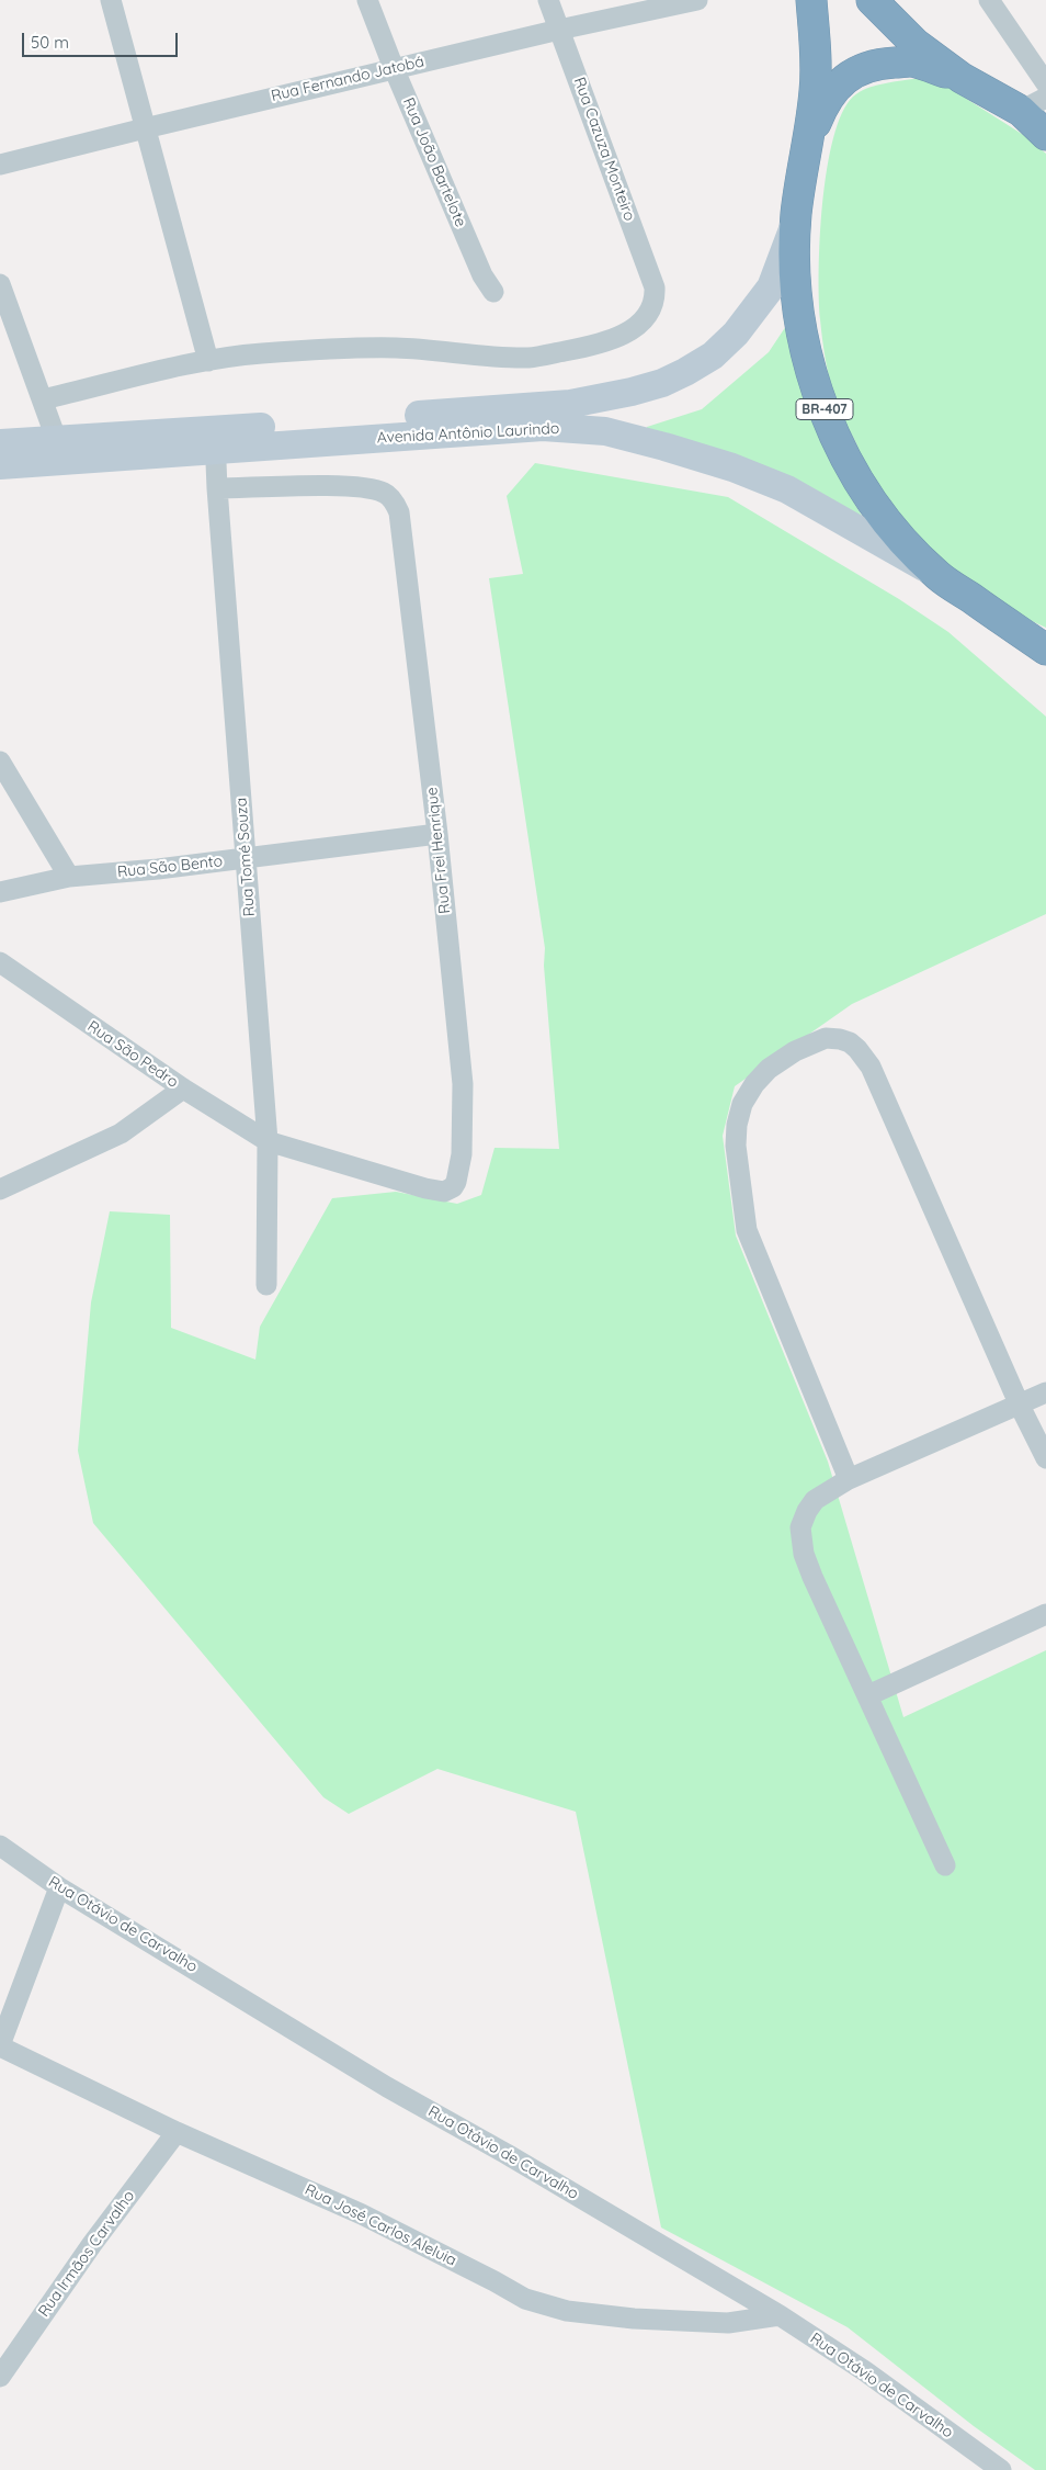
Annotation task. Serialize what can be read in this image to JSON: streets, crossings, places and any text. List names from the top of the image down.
{
  "streets": {
    "highway": ["BR-407"],
    "main road": ["Avenida Antônio Laurindo"],
    "street": [
      "Rua Fernando Jatobá",
      "Rua Cazuza Monteiro",
      "Rua João Bartelote",
      "Rua Frei Henrique",
      "Rua Tomé Souza",
      "Rua São Bento",
      "Rua São Pedro",
      "Rua Otávio de Carvalho",
      "Rua José Carlos Aleluia",
      "Rua Irmãos Carvalho"
    ]
  },
  "crossings": [
    ["Rua Fernando Jatobá", "Rua Cazuza Monteiro"],
    ["Rua Fernando Jatobá", "Rua João Bartelote"],
    ["BR-407", "Avenida Antônio Laurindo"],
    ["Avenida Antônio Laurindo", "Rua Tomé Souza"],
    ["Rua Frei Henrique", "Rua Tomé Souza"],
    ["Rua Frei Henrique", "Rua São Bento"],
    ["Rua Frei Henrique", "Rua São Pedro"],
    ["Rua Tomé Souza", "Rua São Bento"],
    ["Rua Tomé Souza", "Rua São Pedro"],
    ["Rua Otávio de Carvalho", "Rua José Carlos Aleluia"],
    ["Rua José Carlos Aleluia", "Rua Irmãos Carvalho"]
  ],
  "scale_bar": "50 m"
}
